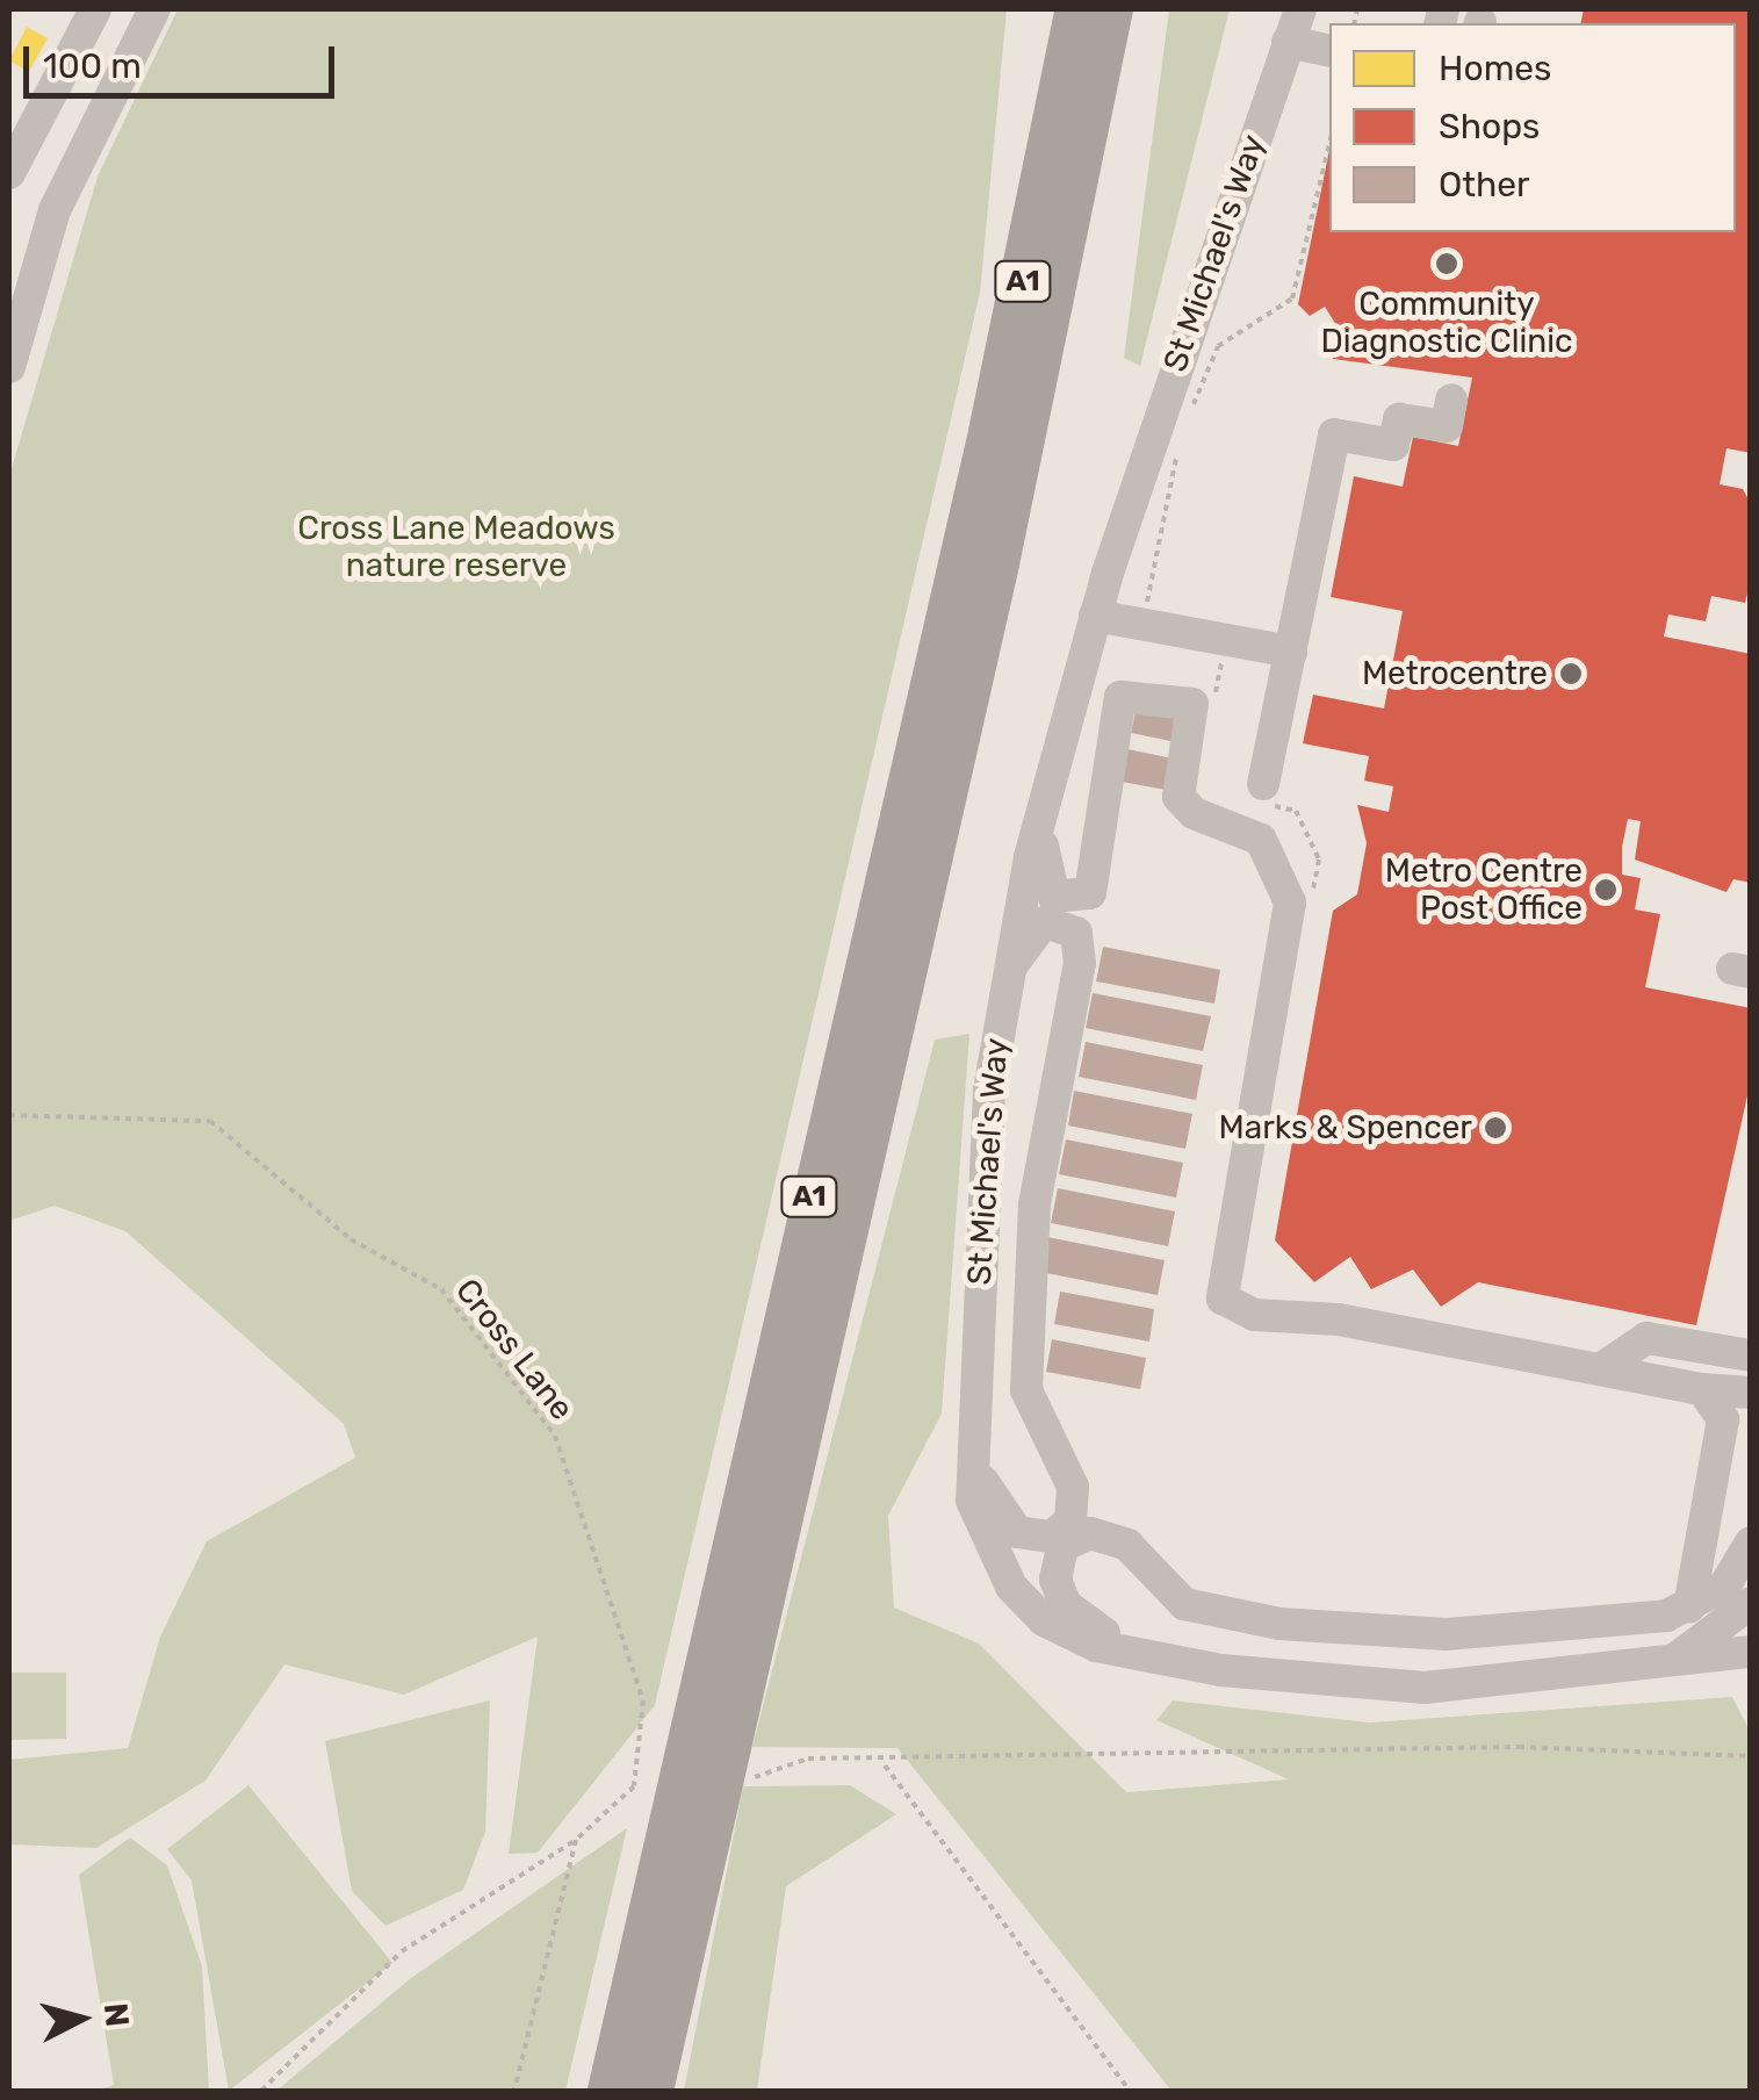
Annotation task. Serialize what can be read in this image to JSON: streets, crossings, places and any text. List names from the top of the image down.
{
  "streets": {
    "highway": ["A1"],
    "street": ["St Michael's Way"],
    "path": ["Cross Lane"]
  },
  "parks": ["Cross Lane Meadows nature reserve"],
  "places": [
    "Community Diagnostic Clinic",
    "Metrocentre",
    "Metro Centre Post Office",
    "Marks & Spencer"
  ],
  "legend": ["Homes", "Shops", "Other"],
  "scale_bar": "100 m",
  "north": "right"
}
